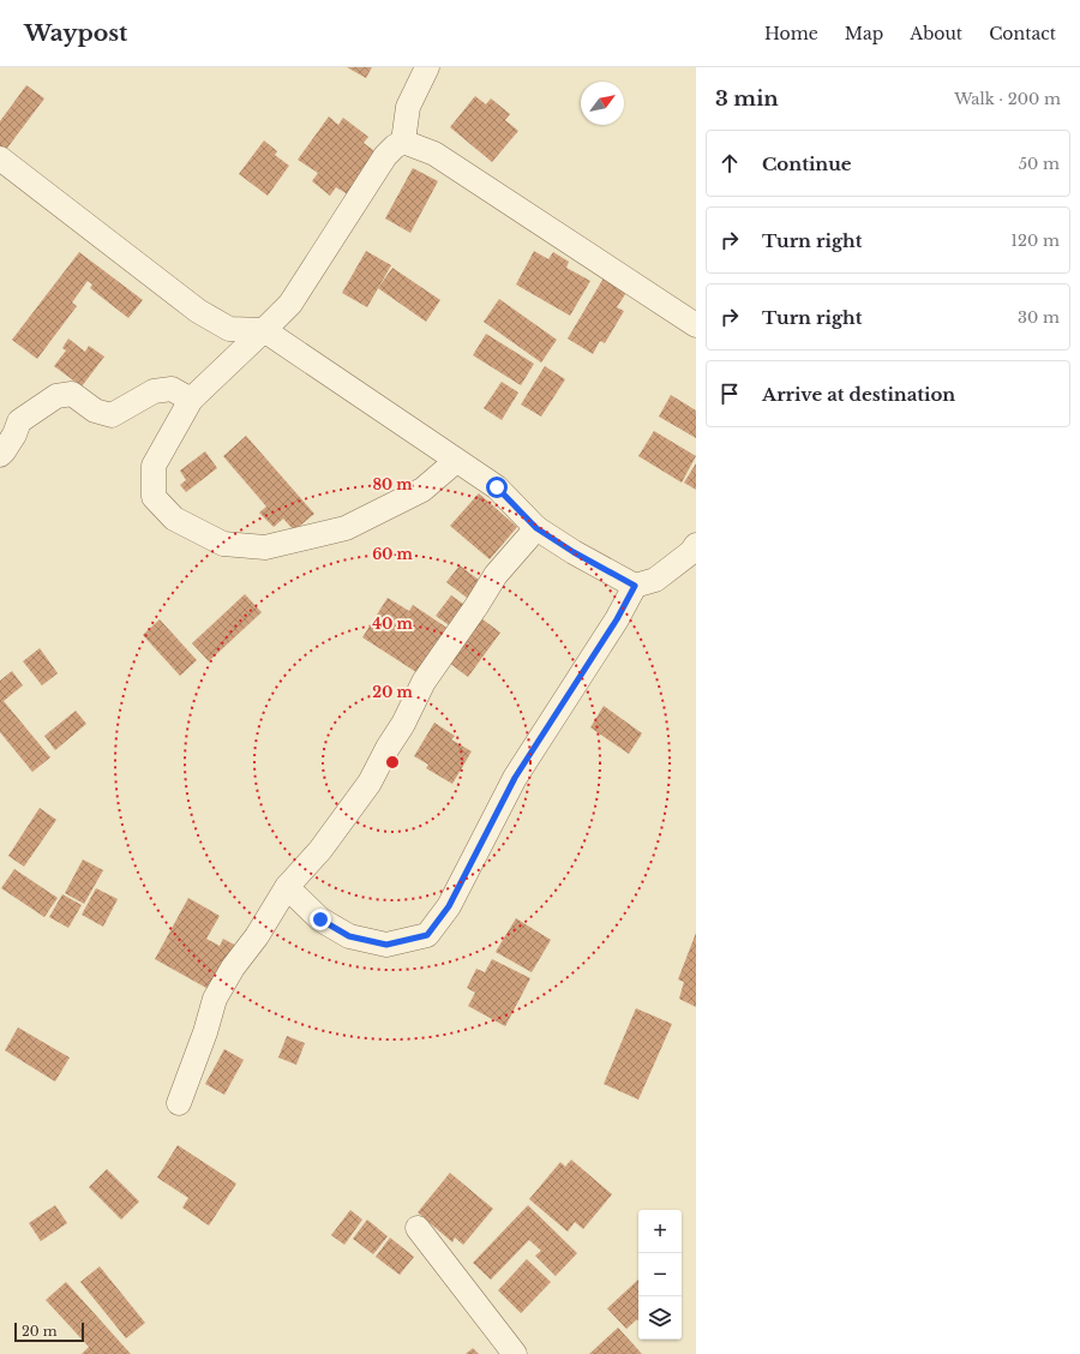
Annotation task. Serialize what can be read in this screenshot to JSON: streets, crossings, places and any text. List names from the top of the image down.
{
  "scale_bar": "20 m",
  "north": "top right",
  "page": {
    "header": "Waypost",
    "nav": [
      "Home",
      "Map",
      "About",
      "Contact"
    ],
    "heading": ["3 min", "Walk · 200 m"],
    "list": [
      ["Continue", "50 m"],
      ["Turn right", "120 m"],
      ["Turn right", "30 m"],
      "Arrive at destination"
    ],
    "map_buttons": ["+", "−"],
    "scale": "20 m"
  },
  "rings": [
    "80 m",
    "60 m",
    "40 m",
    "20 m"
  ]
}
